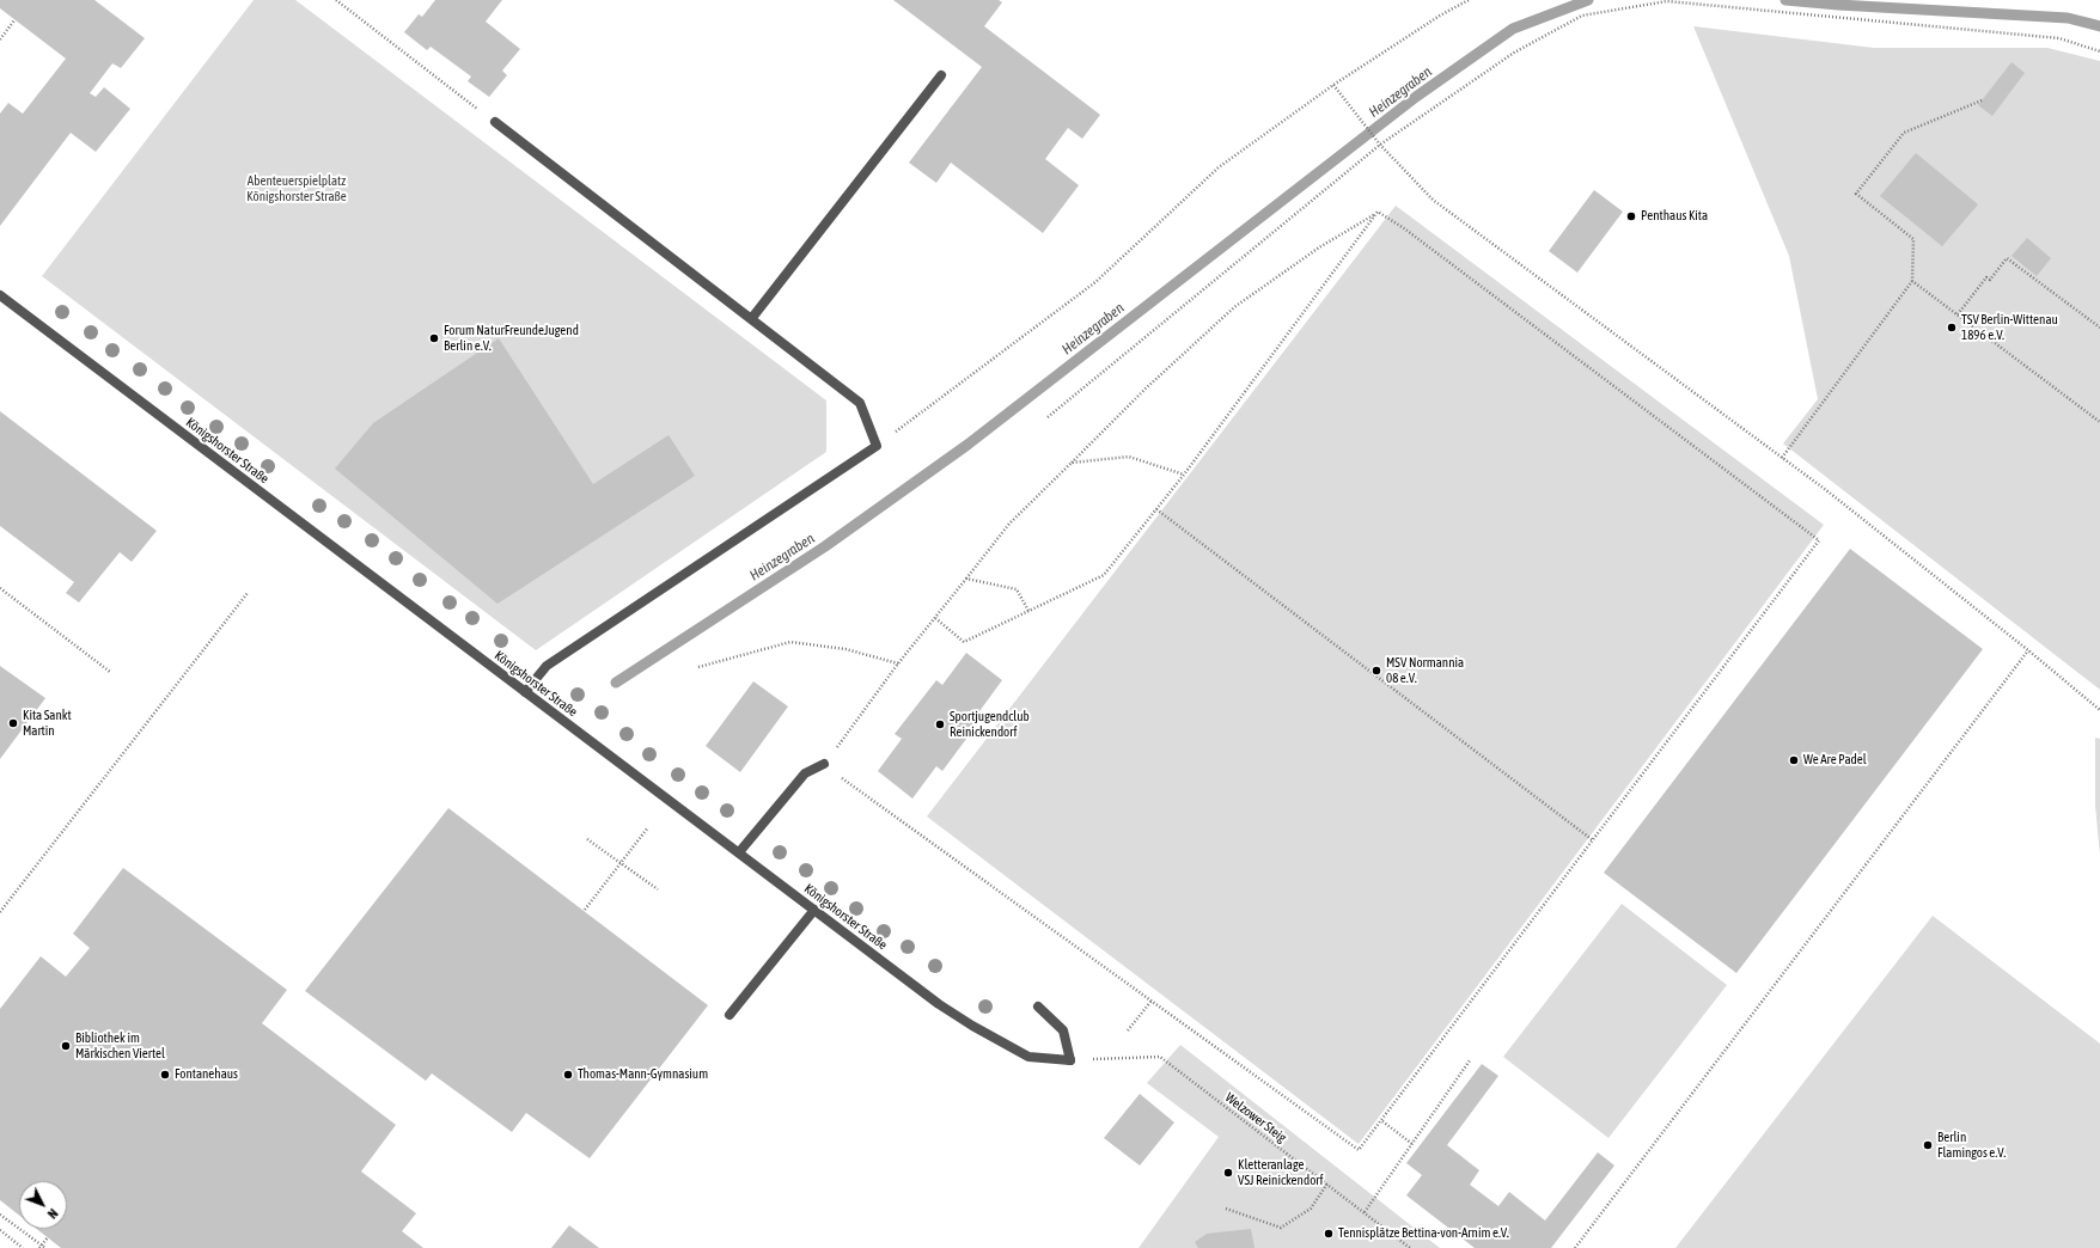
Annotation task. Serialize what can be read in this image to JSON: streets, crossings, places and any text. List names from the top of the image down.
{
  "streets": {
    "street": ["Königshorster Straße"],
    "path": ["Welzower Steig"]
  },
  "crossings": [
    ["Königshorster Straße", "Welzower Steig"]
  ],
  "water": ["Heinzegraben"],
  "parks": ["Abenteuerspielplatz Königshorster Straße"],
  "places": [
    "Penthaus Kita",
    "TSV Berlin-Wittenau 1896 e.V.",
    "Forum NaturFreundeJugend Berlin e.V.",
    "MSV Normannia 08 e.V.",
    "Kita Sankt Martin",
    "Sportjugendclub Reinickendorf",
    "We Are Padel",
    "Bibliothek im Märkischen Viertel",
    "Fontanehaus",
    "Thomas-Mann-Gymnasium",
    "Berlin Flamingos e.V.",
    "Kletteranlage VSJ Reinickendorf",
    "Tennisplätze Bettina-von-Arnim e.V."
  ],
  "north": "bottom right"
}
